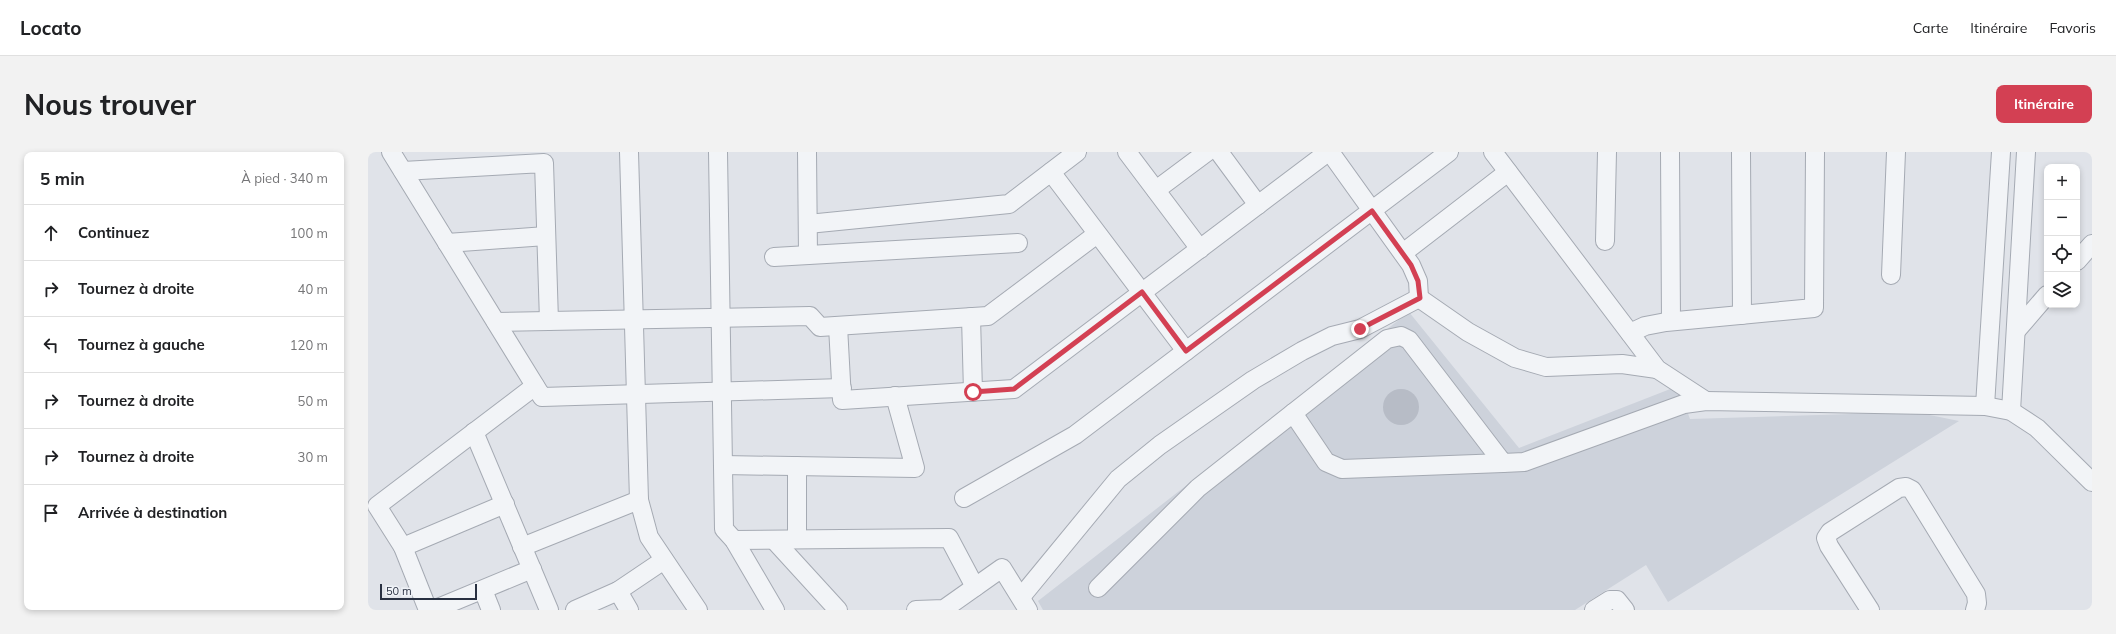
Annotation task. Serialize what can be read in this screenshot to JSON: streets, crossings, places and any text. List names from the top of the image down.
{
  "scale_bar": "50 m",
  "page": {
    "header": "Locato",
    "nav": ["Carte", "Itinéraire", "Favoris"],
    "buttons": "Itinéraire",
    "title": "Nous trouver",
    "heading": ["5 min", "À pied · 340 m"],
    "map_buttons": ["+", "−"],
    "list": [
      ["Continuez", "100 m"],
      ["Tournez à droite", "40 m"],
      ["Tournez à gauche", "120 m"],
      ["Tournez à droite", "50 m"],
      ["Tournez à droite", "30 m"],
      "Arrivée à destination"
    ],
    "scale": "50 m"
  }
}
